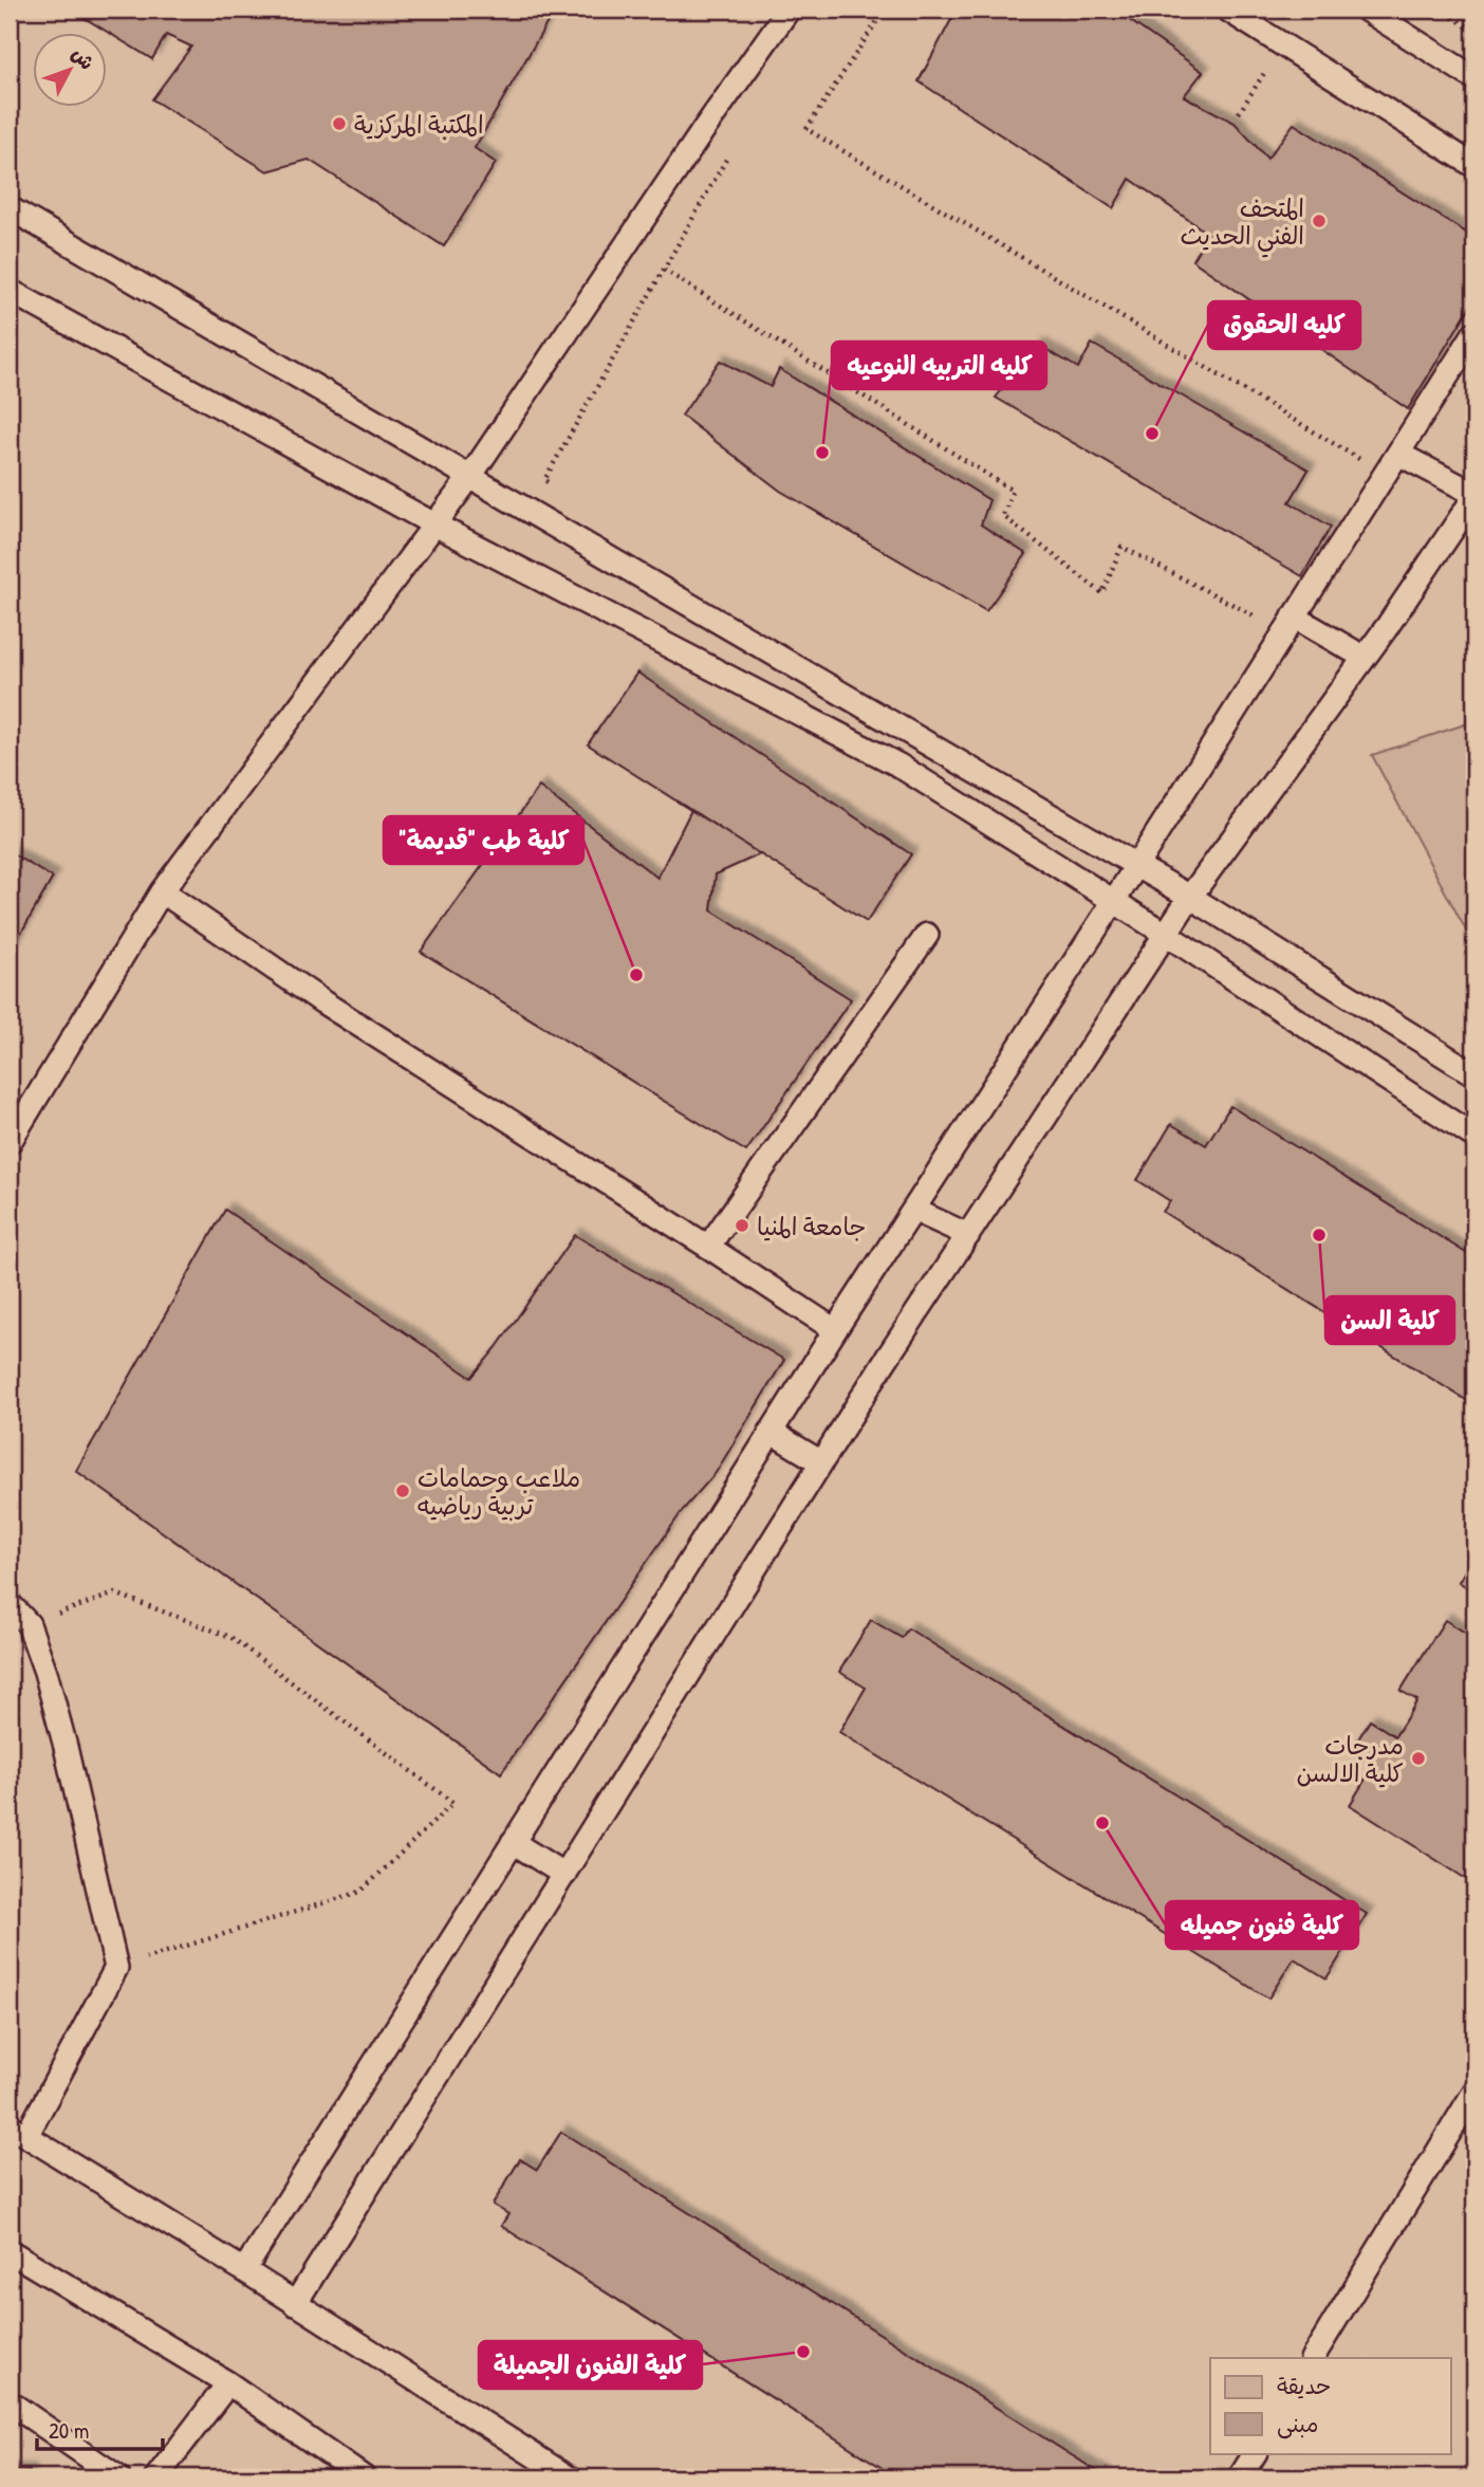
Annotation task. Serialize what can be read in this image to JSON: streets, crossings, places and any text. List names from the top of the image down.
{
  "places": [
    "المكتبة المركزية",
    "المتحف الفني الحديث",
    "كليه الحقوق",
    "كليه التربيه النوعيه",
    "\"كلية طب \"قديمة",
    "جامعة المنيا",
    "كلية السن",
    "ملاعب وحمامات تربية رياضيه",
    "مدرجات كلية الالسن",
    "كلية فنون جميله",
    "كلية الفنون الجميلة"
  ],
  "legend": ["حديقة", "مبنى"],
  "scale_bar": "20 m",
  "north": "top right"
}
